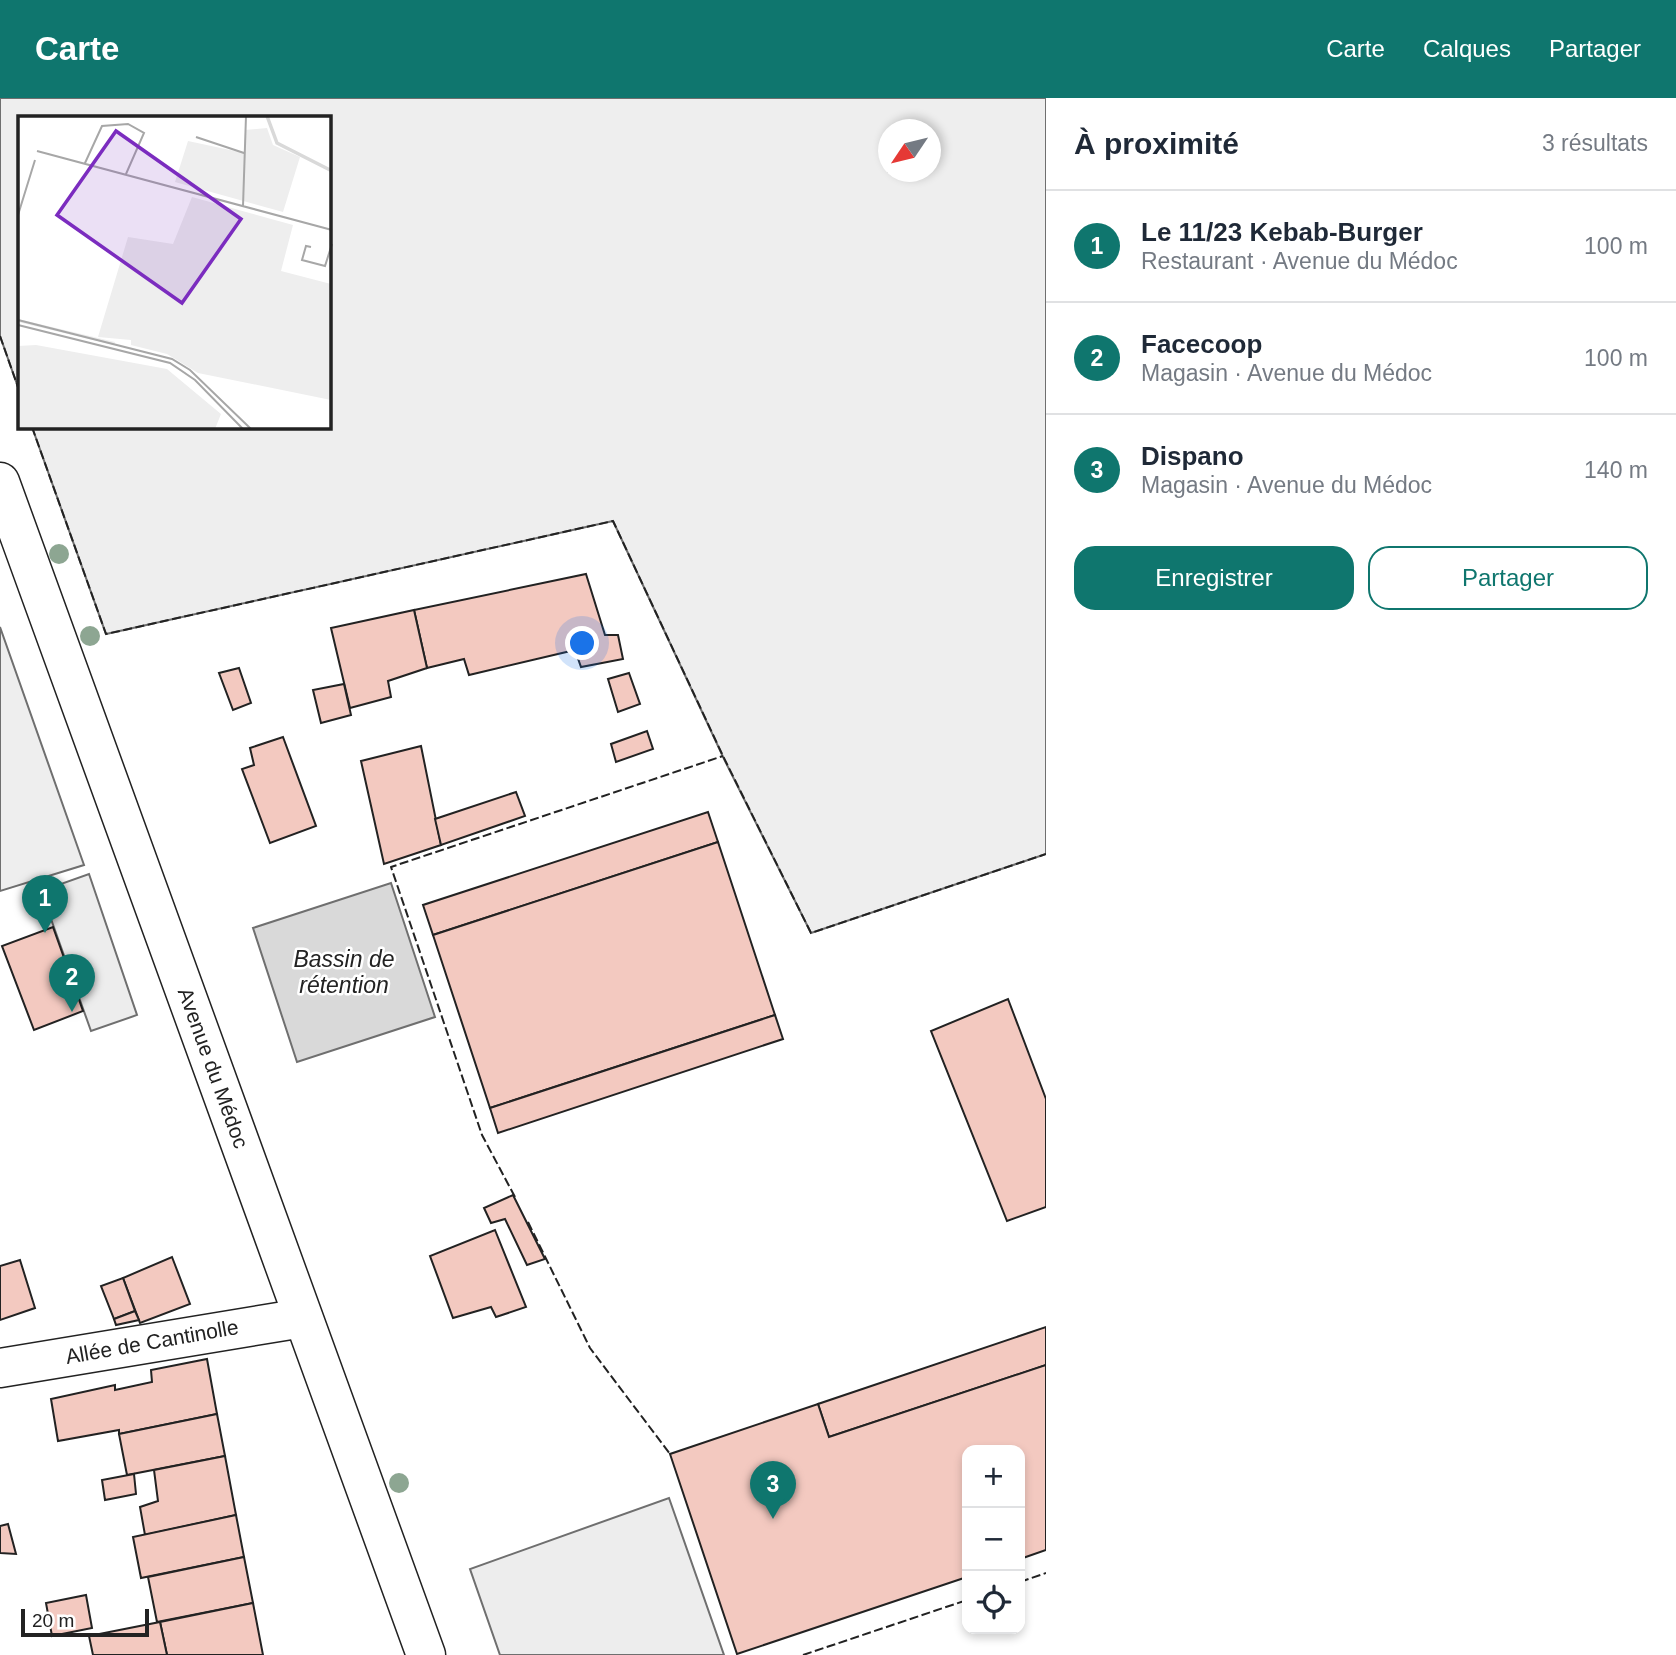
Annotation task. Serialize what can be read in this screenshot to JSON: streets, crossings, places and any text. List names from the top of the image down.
{
  "streets": {
    "main road": ["Avenue du Médoc", "Allée de Cantinolle"]
  },
  "crossings": [
    ["Avenue du Médoc", "Allée de Cantinolle"]
  ],
  "water": ["Bassin de rétention"],
  "scale_bar": "20 m",
  "north": "bottom left",
  "page": {
    "header": "Carte",
    "nav": ["Carte", "Calques", "Partager"],
    "heading": ["À proximité", "3 résultats"],
    "list": [
      {
        "mark": "1",
        "name": "Le 11/23 Kebab-Burger",
        "note": "Restaurant · Avenue du Médoc",
        "value": "100 m"
      },
      {
        "mark": "2",
        "name": "Facecoop",
        "note": "Magasin · Avenue du Médoc",
        "value": "100 m"
      },
      {
        "mark": "3",
        "name": "Dispano",
        "note": "Magasin · Avenue du Médoc",
        "value": "140 m"
      }
    ],
    "buttons": ["Enregistrer", "Partager"],
    "pins": ["1", "2", "3"],
    "map_buttons": ["+", "−"],
    "scale": "20 m"
  }
}
